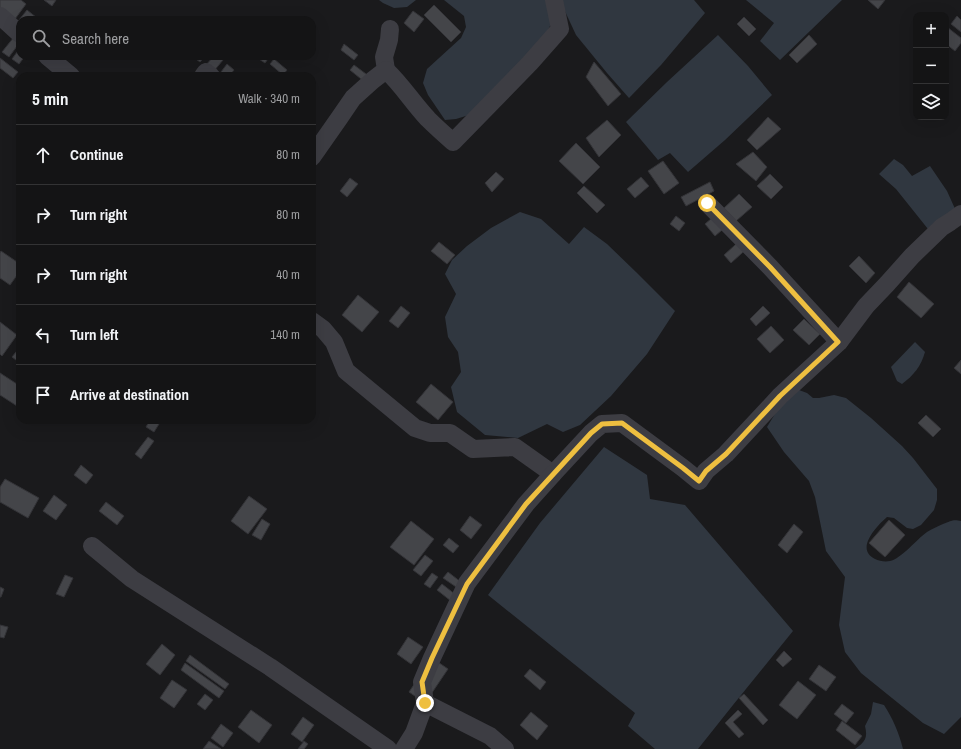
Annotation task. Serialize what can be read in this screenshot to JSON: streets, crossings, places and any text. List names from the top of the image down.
{
  "page": {
    "map_buttons": ["+", "−"],
    "search": "Search here",
    "heading": ["5 min", "Walk · 340 m"],
    "list": [
      ["Continue", "80 m"],
      ["Turn right", "80 m"],
      ["Turn right", "40 m"],
      ["Turn left", "140 m"],
      "Arrive at destination"
    ]
  }
}
